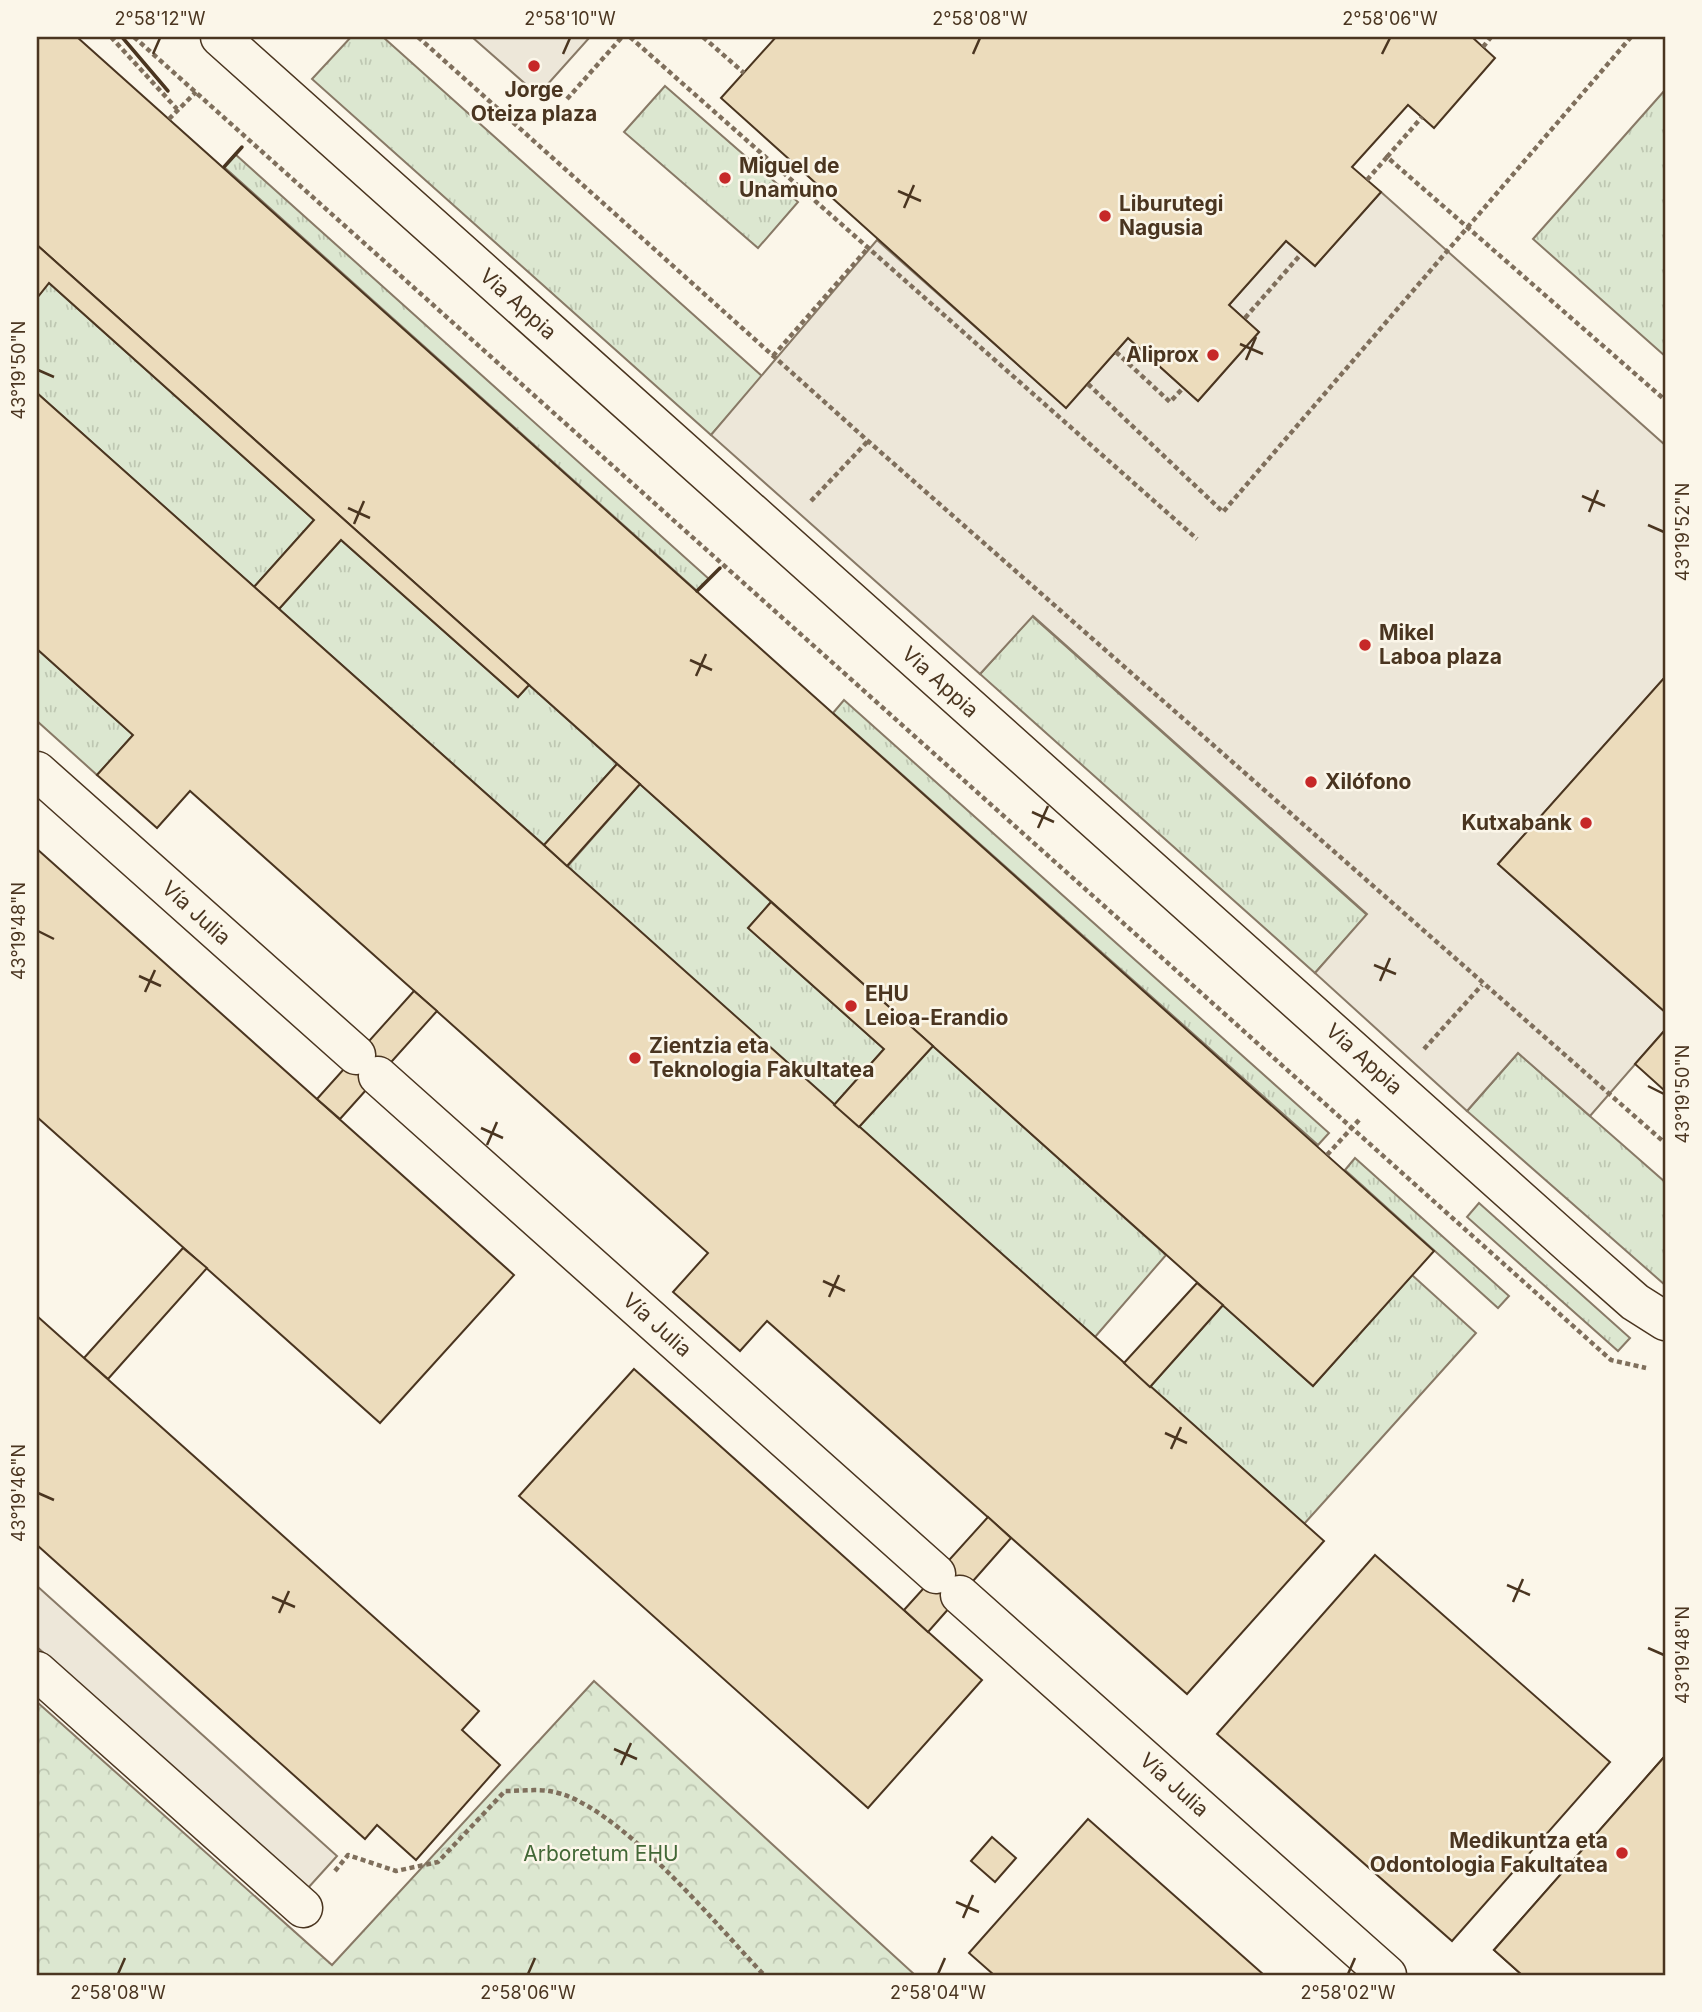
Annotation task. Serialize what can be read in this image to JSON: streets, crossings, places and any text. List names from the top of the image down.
{
  "streets": {
    "street": ["Via Appia", "Vía Julia"]
  },
  "parks": ["Arboretum EHU"],
  "places": [
    "Jorge Oteiza plaza",
    "Miguel de Unamuno",
    "Liburutegi Nagusia",
    "Aliprox",
    "Mikel Laboa plaza",
    "Xilófono",
    "Kutxabank",
    "EHU Leioa-Erandio",
    "Zientzia eta Teknologia Fakultatea",
    "Medikuntza eta Odontologia Fakultatea"
  ],
  "coordinates": [
    "2°58'12\"W",
    "2°58'10\"W",
    "2°58'08\"W",
    "2°58'06\"W",
    "43°19'50\"N",
    "43°19'52\"N",
    "43°19'48\"N",
    "43°19'46\"N",
    "2°58'04\"W",
    "2°58'02\"W"
  ]
}
